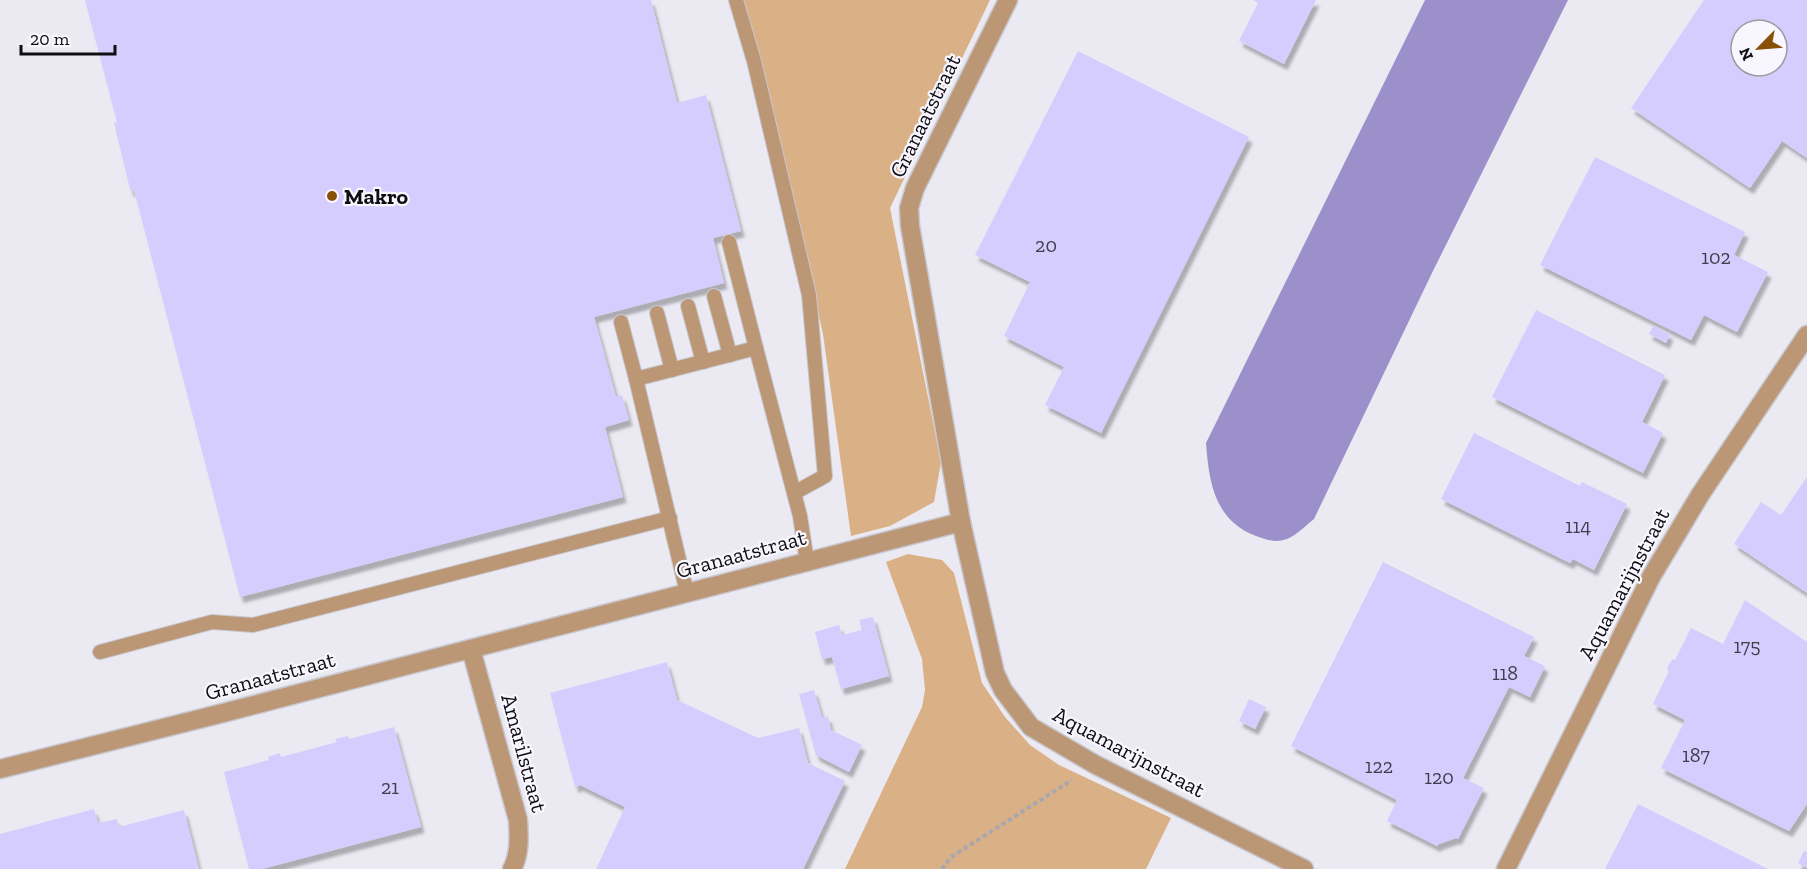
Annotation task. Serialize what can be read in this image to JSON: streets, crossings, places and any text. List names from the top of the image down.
{
  "streets": {
    "street": ["Granaatstraat", "Aquamarijnstraat", "Amarilstraat"]
  },
  "crossings": [
    ["Granaatstraat", "Aquamarijnstraat"],
    ["Granaatstraat", "Amarilstraat"]
  ],
  "places": ["Makro"],
  "house_numbers": [
    "20",
    "102",
    "114",
    "175",
    "118",
    "187",
    "122",
    "120",
    "21"
  ],
  "scale_bar": "20 m",
  "north": "bottom left"
}
